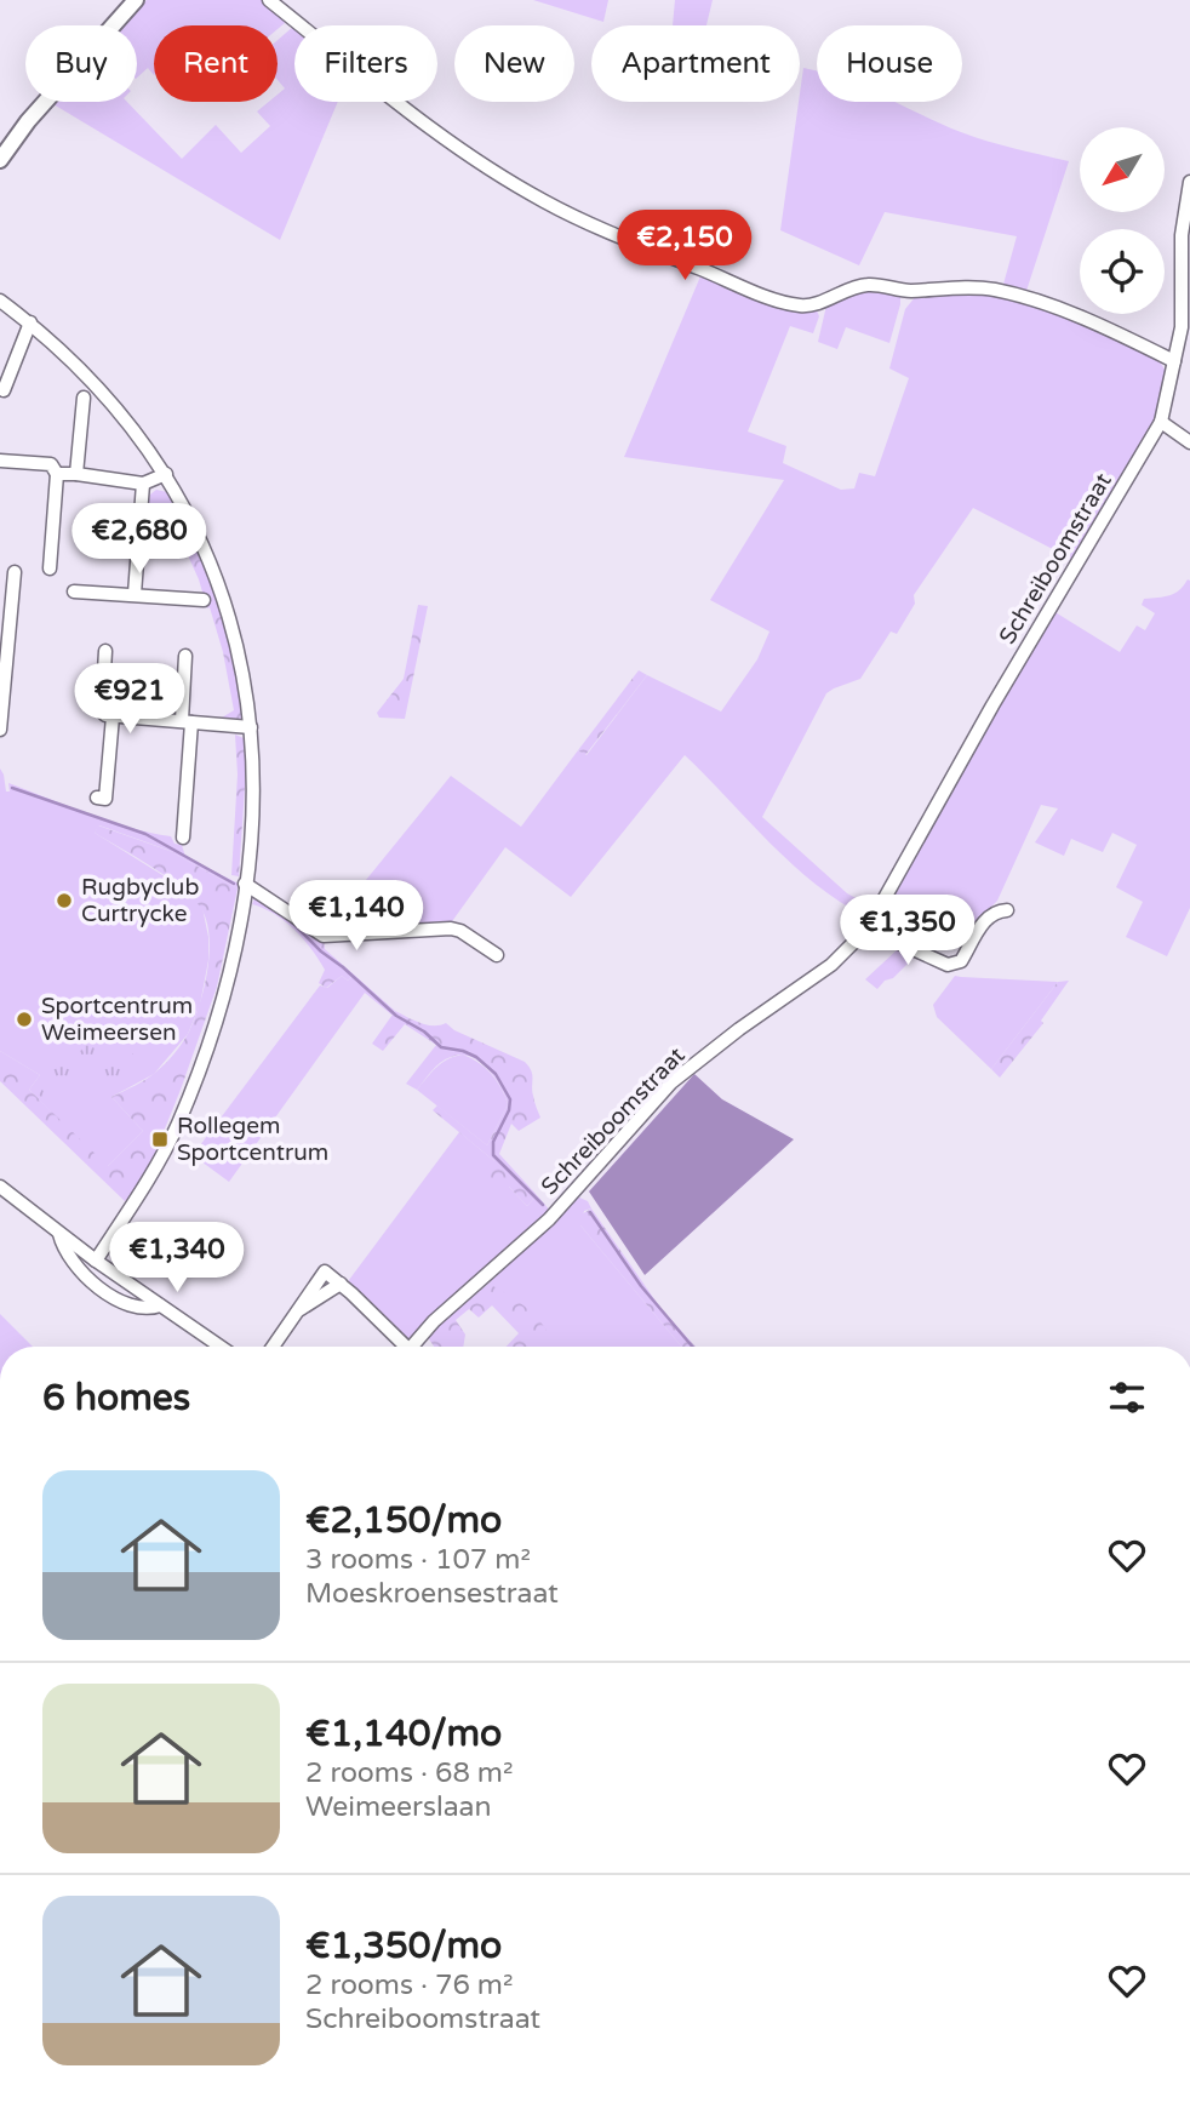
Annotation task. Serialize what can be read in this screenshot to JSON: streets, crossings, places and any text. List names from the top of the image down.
{
  "streets": {
    "street": ["Schreiboomstraat"]
  },
  "places": {
    "other": ["Rugbyclub Curtrycke", "Sportcentrum Weimeersen"],
    "transit": ["Rollegem Sportcentrum"]
  },
  "north": "bottom left",
  "page": {
    "chip": [
      "Buy",
      "Rent",
      "Filters",
      "New",
      "Apartment",
      "House"
    ],
    "price": [
      "€2,150",
      "€2,680",
      "€921",
      "€1,140",
      "€1,350",
      "€1,340"
    ],
    "heading": "6 homes",
    "list": [
      {
        "name": "€2,150/mo",
        "note": "3 rooms · 107 m² · Moeskroensestraat"
      },
      {
        "name": "€1,140/mo",
        "note": "2 rooms · 68 m² · Weimeerslaan"
      },
      {
        "name": "€1,350/mo",
        "note": "2 rooms · 76 m² · Schreiboomstraat"
      }
    ]
  }
}
